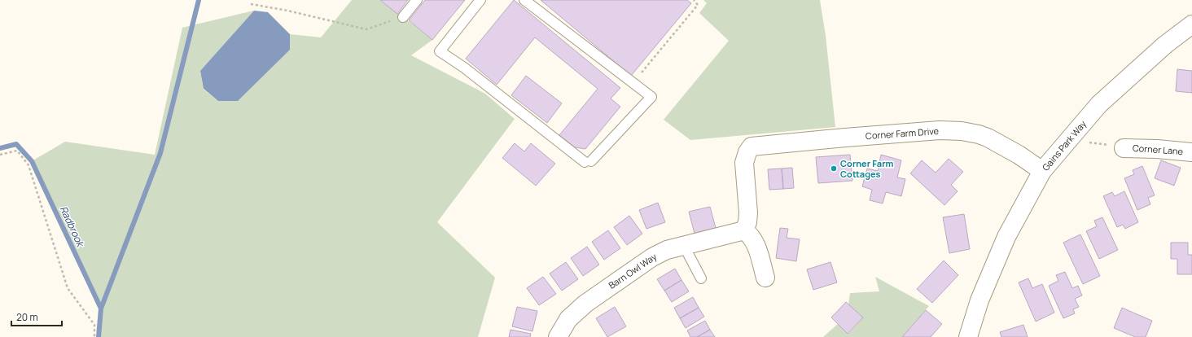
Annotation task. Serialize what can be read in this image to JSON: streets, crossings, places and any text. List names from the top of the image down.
{
  "streets": {
    "street": [
      "Corner Farm Drive",
      "Gains Park Way",
      "Corner Lane",
      "Barn Owl Way"
    ]
  },
  "crossings": [
    ["Corner Farm Drive", "Gains Park Way"],
    ["Corner Farm Drive", "Barn Owl Way"]
  ],
  "water": ["Radbrook"],
  "places": ["Corner Farm Cottages"],
  "scale_bar": "20 m"
}
